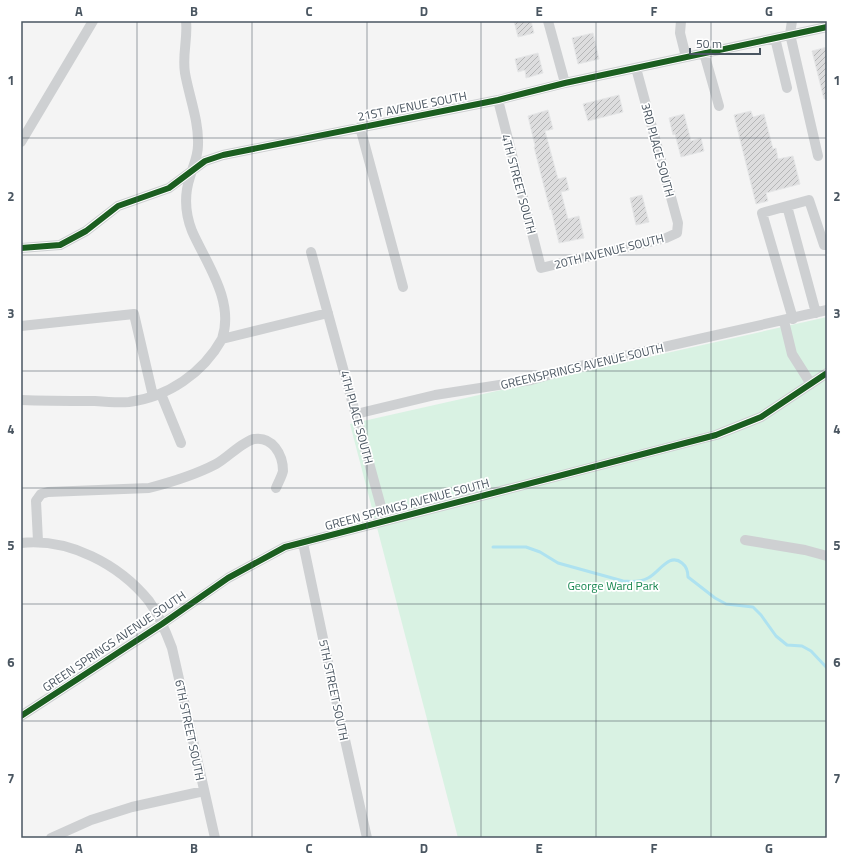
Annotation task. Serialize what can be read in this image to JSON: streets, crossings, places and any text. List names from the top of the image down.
{
  "streets": {
    "street": [
      "21ST AVENUE SOUTH",
      "3RD PLACE SOUTH",
      "4TH STREET SOUTH",
      "20TH AVENUE SOUTH",
      "GREENSPRINGS AVENUE SOUTH",
      "4TH PLACE SOUTH",
      "GREEN SPRINGS AVENUE SOUTH",
      "5TH STREET SOUTH",
      "6TH STREET SOUTH"
    ]
  },
  "crossings": [
    ["21ST AVENUE SOUTH", "3RD PLACE SOUTH"],
    ["21ST AVENUE SOUTH", "4TH STREET SOUTH"],
    ["3RD PLACE SOUTH", "20TH AVENUE SOUTH"],
    ["4TH STREET SOUTH", "20TH AVENUE SOUTH"],
    ["GREENSPRINGS AVENUE SOUTH", "4TH PLACE SOUTH"],
    ["4TH PLACE SOUTH", "GREEN SPRINGS AVENUE SOUTH"],
    ["GREEN SPRINGS AVENUE SOUTH", "5TH STREET SOUTH"],
    ["GREEN SPRINGS AVENUE SOUTH", "6TH STREET SOUTH"]
  ],
  "parks": ["George Ward Park"],
  "scale_bar": "50 m",
  "grid": {
    "columns": [
      "A",
      "B",
      "C",
      "D",
      "E",
      "F",
      "G"
    ],
    "rows": [
      "1",
      "2",
      "3",
      "4",
      "5",
      "6",
      "7"
    ]
  }
}
